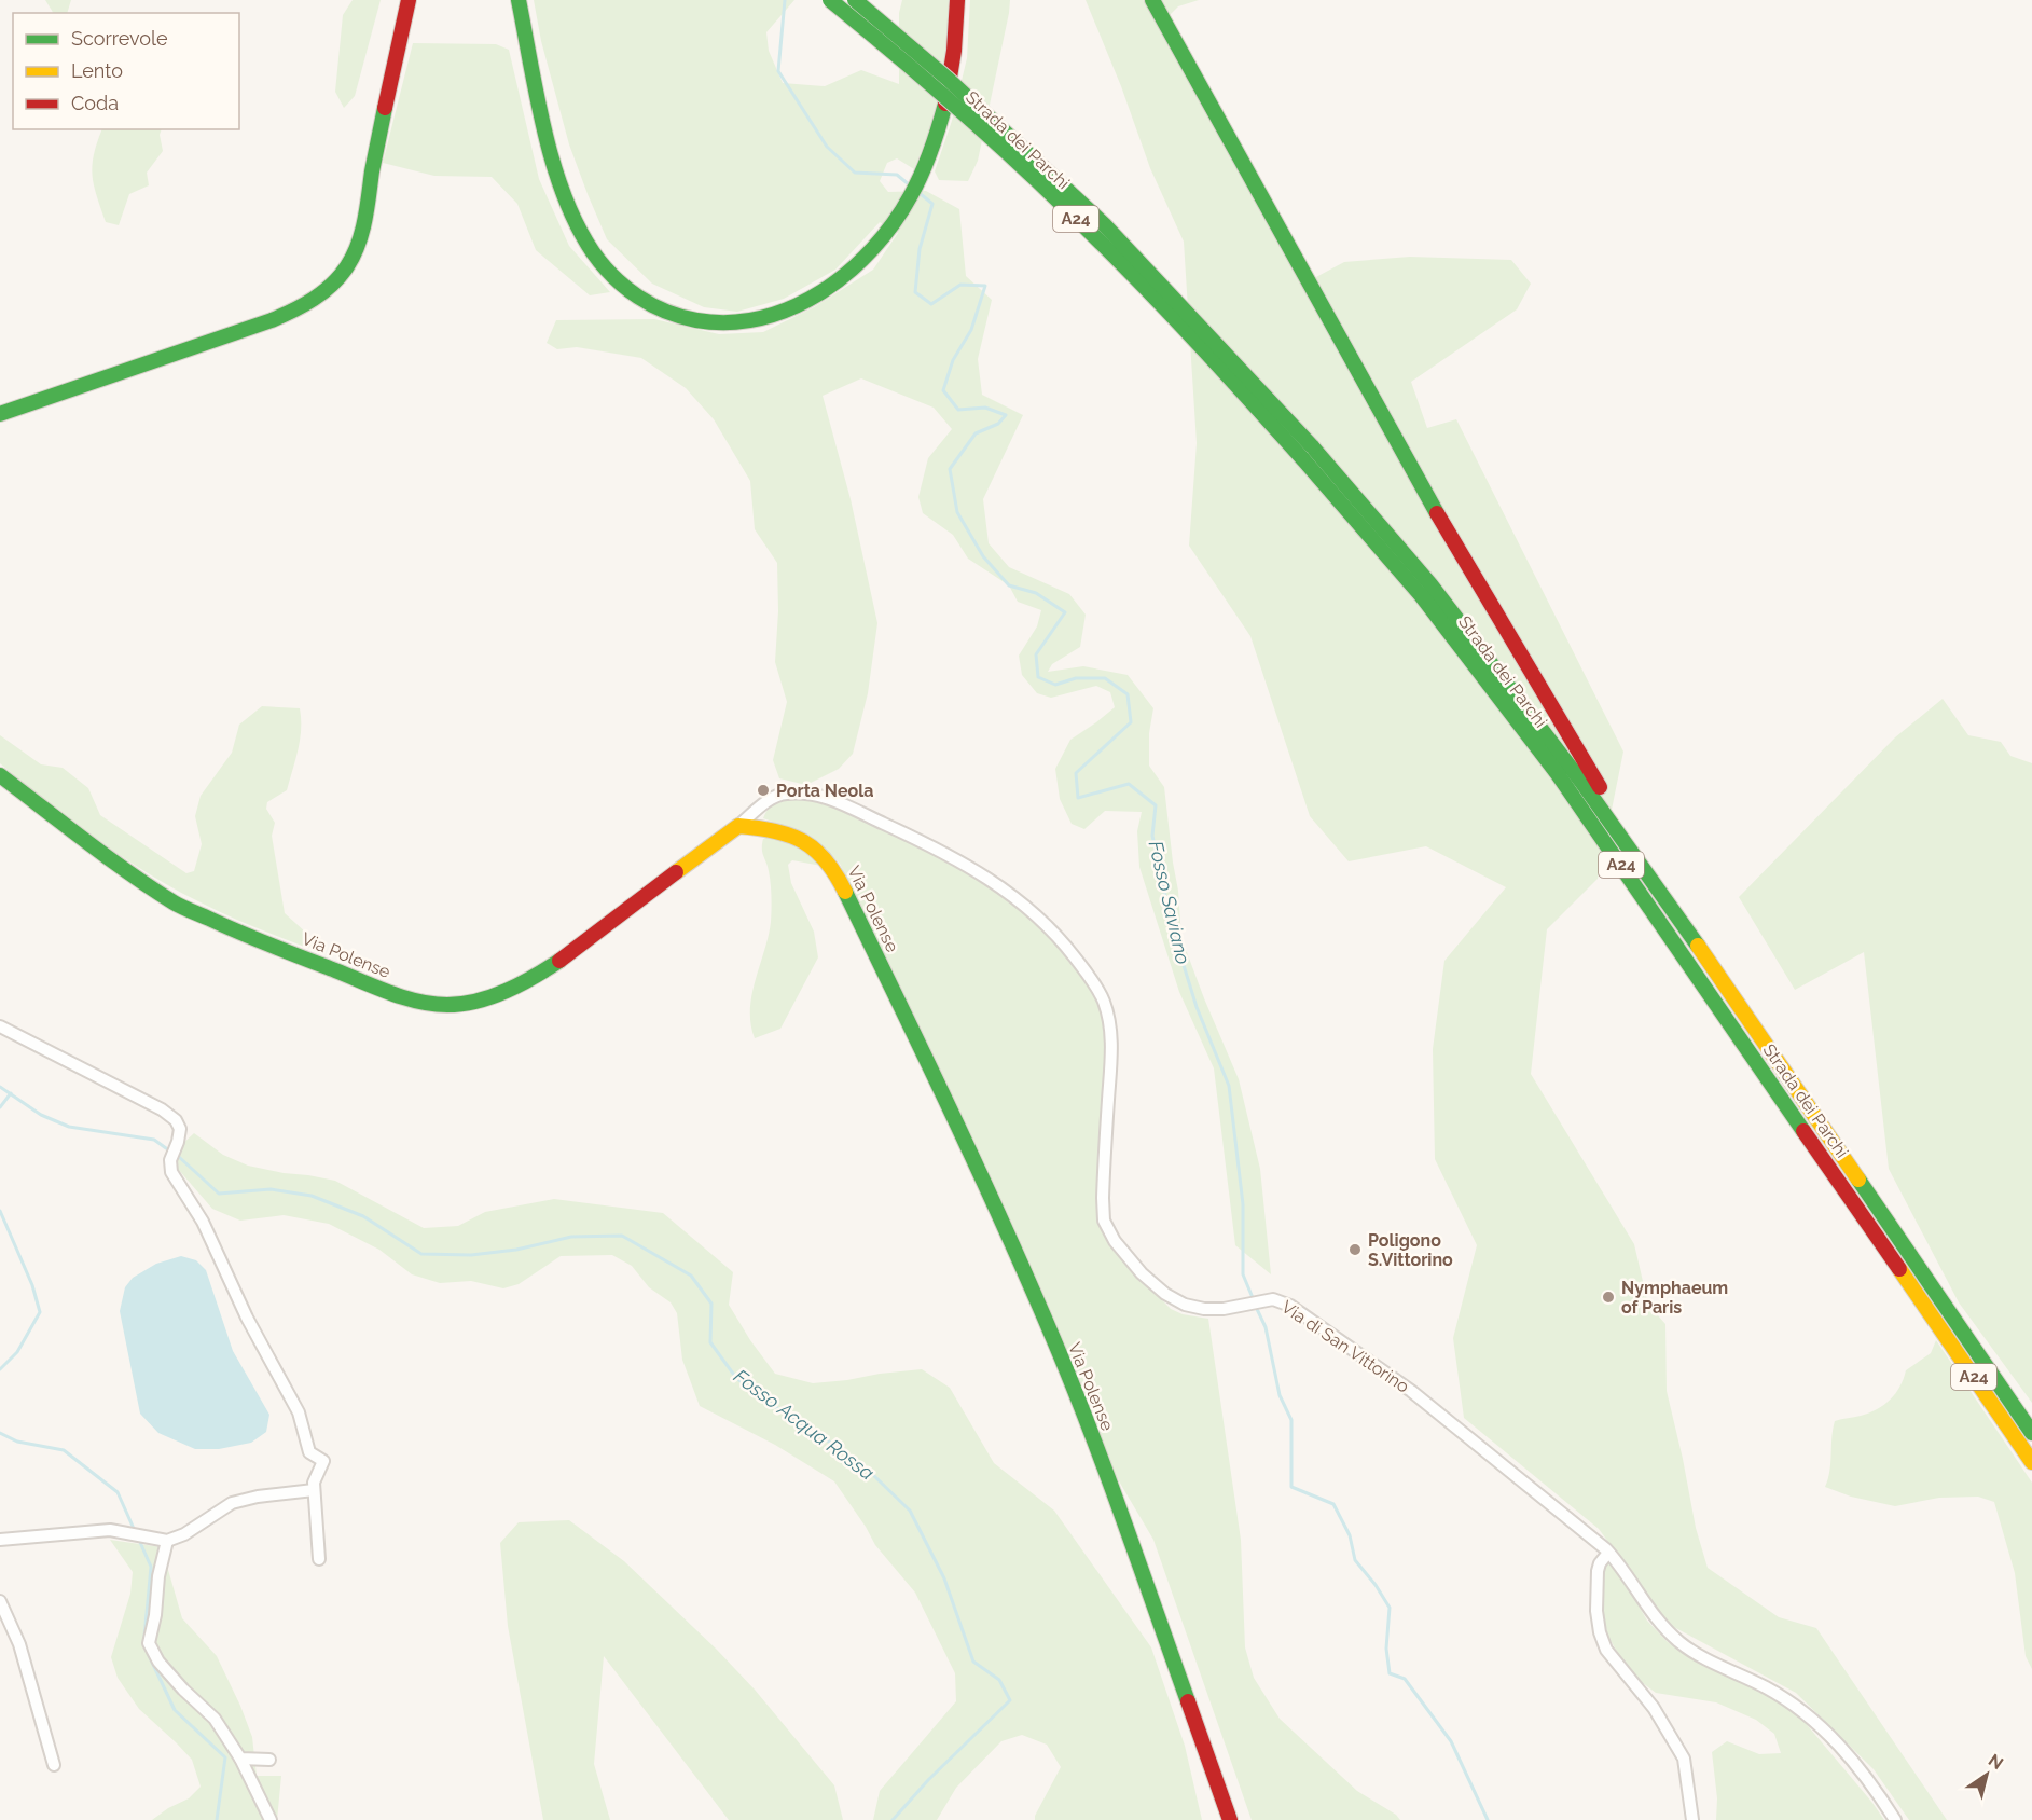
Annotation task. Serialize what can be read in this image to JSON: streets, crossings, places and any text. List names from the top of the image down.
{
  "streets": {
    "main road": ["Strada dei Parchi", "A24", "Via Polense"],
    "street": ["Via di San Vittorino"]
  },
  "crossings": [
    ["Via Polense", "Via di San Vittorino"]
  ],
  "water": ["Fosso Saviano", "Fosso Acqua Rossa"],
  "places": ["Porta Neola", "Poligono S.Vittorino", "Nymphaeum of Paris"],
  "legend": ["Scorrevole", "Lento", "Coda"],
  "north": "top right"
}
